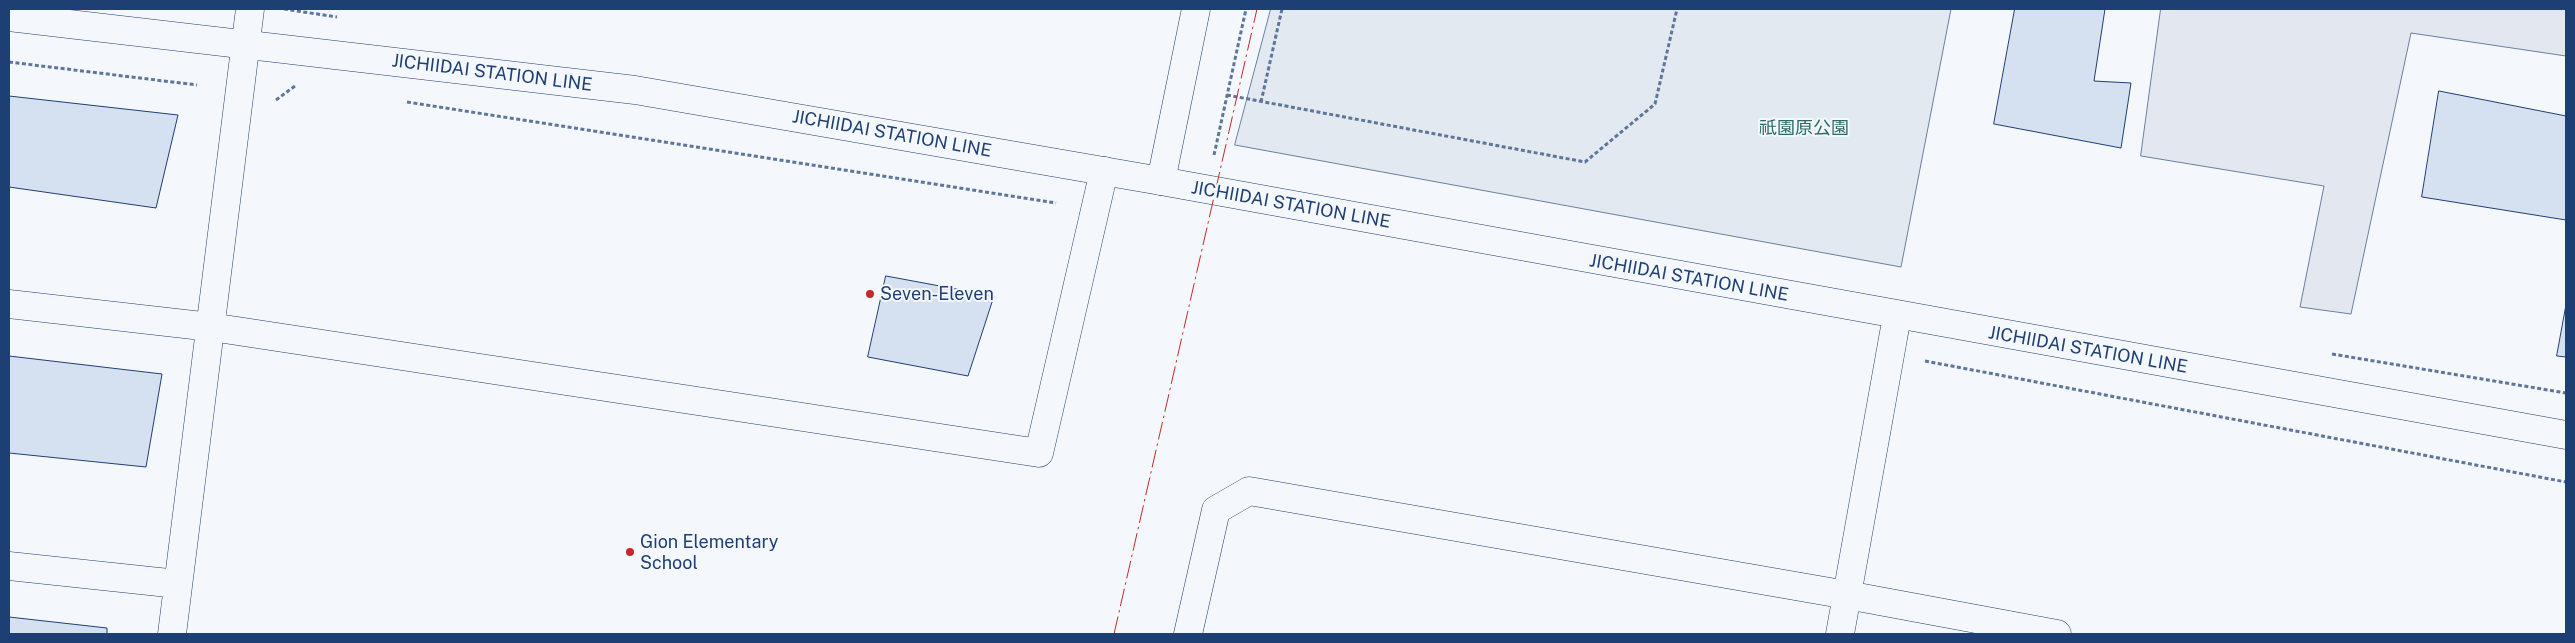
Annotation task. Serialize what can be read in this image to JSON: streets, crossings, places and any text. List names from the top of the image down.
{
  "streets": {
    "street": ["JICHIIDAI STATION LINE"]
  },
  "parks": ["祇園原公園"],
  "places": ["Seven-Eleven", "Gion Elementary School"]
}
